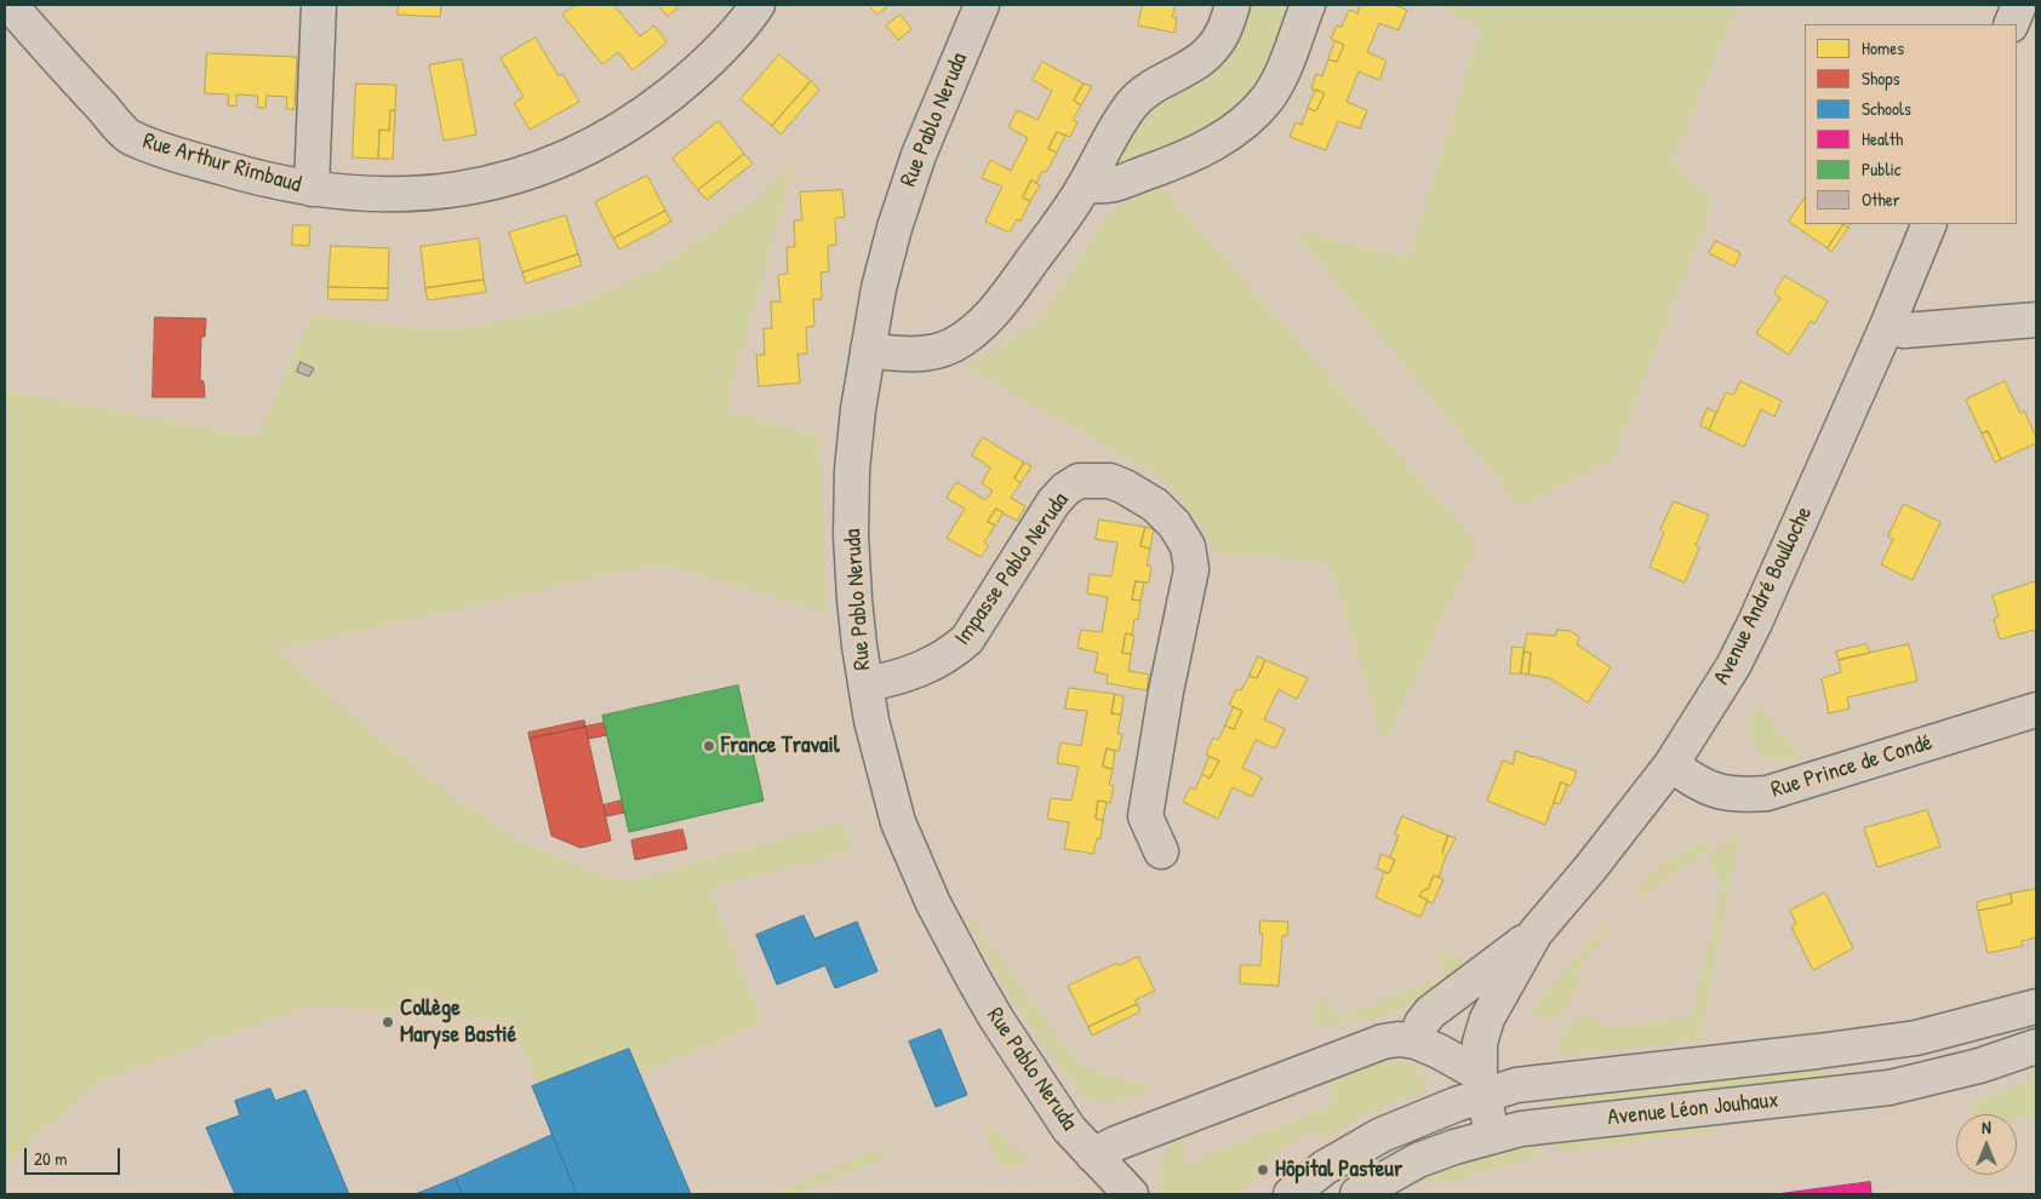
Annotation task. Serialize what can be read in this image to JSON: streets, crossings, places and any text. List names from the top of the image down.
{
  "streets": {
    "street": [
      "Rue Pablo Neruda",
      "Rue Arthur Rimbaud",
      "Impasse Pablo Neruda",
      "Avenue André Boulloche",
      "Rue Prince de Condé",
      "Avenue Léon Jouhaux"
    ]
  },
  "crossings": [
    ["Rue Pablo Neruda", "Impasse Pablo Neruda"],
    ["Avenue André Boulloche", "Rue Prince de Condé"]
  ],
  "places": ["France Travail", "Collège Maryse Bastié", "Hôpital Pasteur"],
  "legend": [
    "Homes",
    "Shops",
    "Schools",
    "Health",
    "Public",
    "Other"
  ],
  "scale_bar": "20 m",
  "north": "top"
}
